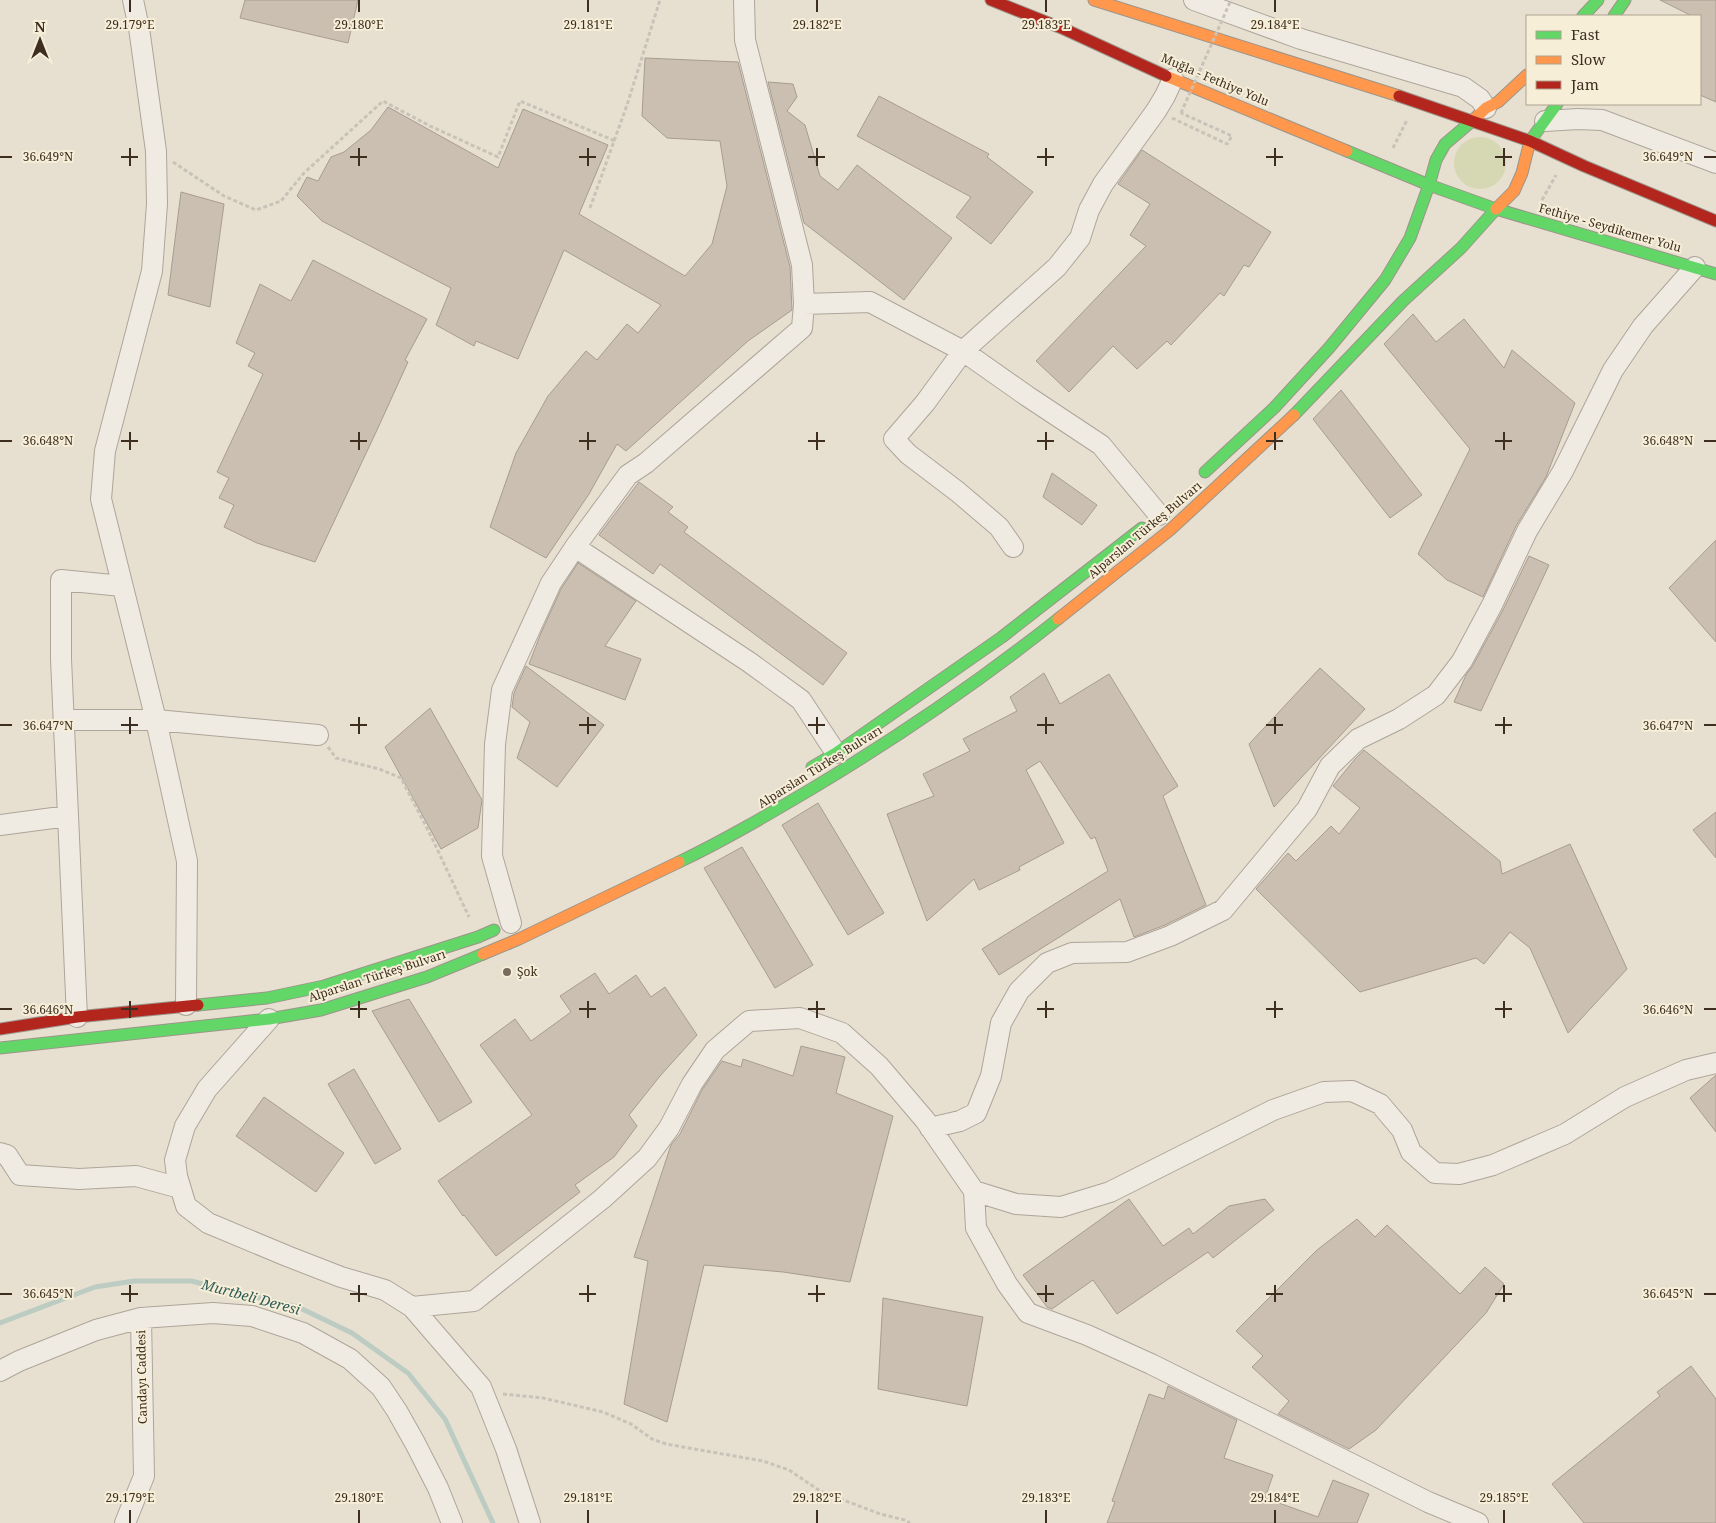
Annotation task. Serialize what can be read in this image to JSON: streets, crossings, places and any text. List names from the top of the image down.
{
  "streets": {
    "main road": ["Muğla - Fethiye Yolu", "Fethiye - Seydikemer Yolu", "Alparslan Türkeş Bulvarı"],
    "street": ["Candayı Caddesi"]
  },
  "crossings": [
    ["Muğla - Fethiye Yolu", "Fethiye - Seydikemer Yolu"],
    ["Muğla - Fethiye Yolu", "Alparslan Türkeş Bulvarı"],
    ["Fethiye - Seydikemer Yolu", "Alparslan Türkeş Bulvarı"]
  ],
  "water": ["Murtbeli Deresi"],
  "places": ["Şok"],
  "legend": ["Fast", "Slow", "Jam"],
  "north": "top",
  "coordinates": [
    "29.179°E",
    "29.180°E",
    "29.181°E",
    "29.182°E",
    "29.183°E",
    "29.184°E",
    "36.649°N",
    "36.648°N",
    "36.647°N",
    "36.646°N",
    "36.645°N",
    "29.185°E"
  ]
}
